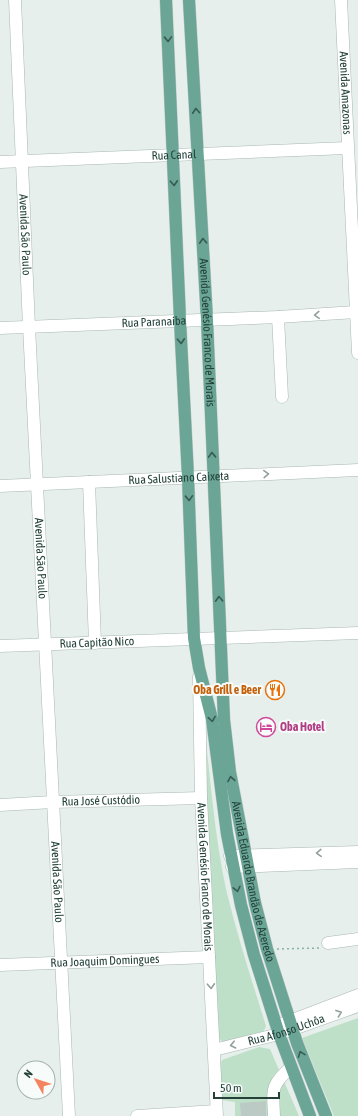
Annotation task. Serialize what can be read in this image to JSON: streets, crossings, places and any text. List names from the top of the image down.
{
  "streets": {
    "main road": ["Avenida Genésio Franco de Morais", "Avenida Eduardo Brandão de Azeredo"],
    "street": [
      "Avenida Amazonas",
      "Rua Canal",
      "Avenida São Paulo",
      "Rua Paranaíba",
      "Rua Salustiano Caixeta",
      "Rua Capitão Nico",
      "Rua José Custódio",
      "Rua Joaquim Domingues",
      "Rua Afonso Uchôa"
    ]
  },
  "crossings": [
    ["Avenida Amazonas", "Rua Canal"],
    ["Avenida Amazonas", "Rua Paranaíba"],
    ["Rua Canal", "Avenida São Paulo"],
    ["Rua Canal", "Avenida Genésio Franco de Morais"],
    ["Avenida São Paulo", "Rua Paranaíba"],
    ["Avenida São Paulo", "Rua Salustiano Caixeta"],
    ["Avenida São Paulo", "Rua Capitão Nico"],
    ["Avenida São Paulo", "Rua José Custódio"],
    ["Avenida São Paulo", "Rua Joaquim Domingues"],
    ["Rua Paranaíba", "Avenida Genésio Franco de Morais"],
    ["Avenida Genésio Franco de Morais", "Rua Salustiano Caixeta"],
    ["Avenida Genésio Franco de Morais", "Rua Capitão Nico"],
    ["Avenida Genésio Franco de Morais", "Rua José Custódio"],
    ["Avenida Genésio Franco de Morais", "Avenida Eduardo Brandão de Azeredo"],
    ["Avenida Genésio Franco de Morais", "Rua Joaquim Domingues"],
    ["Avenida Genésio Franco de Morais", "Rua Afonso Uchôa"],
    ["Avenida Eduardo Brandão de Azeredo", "Rua Afonso Uchôa"]
  ],
  "one_way": ["Rua Salustiano Caixeta"],
  "places": {
    "restaurant": ["Oba Grill e Beer"],
    "hotel": ["Oba Hotel"]
  },
  "scale_bar": "50 m",
  "north": "top left"
}
